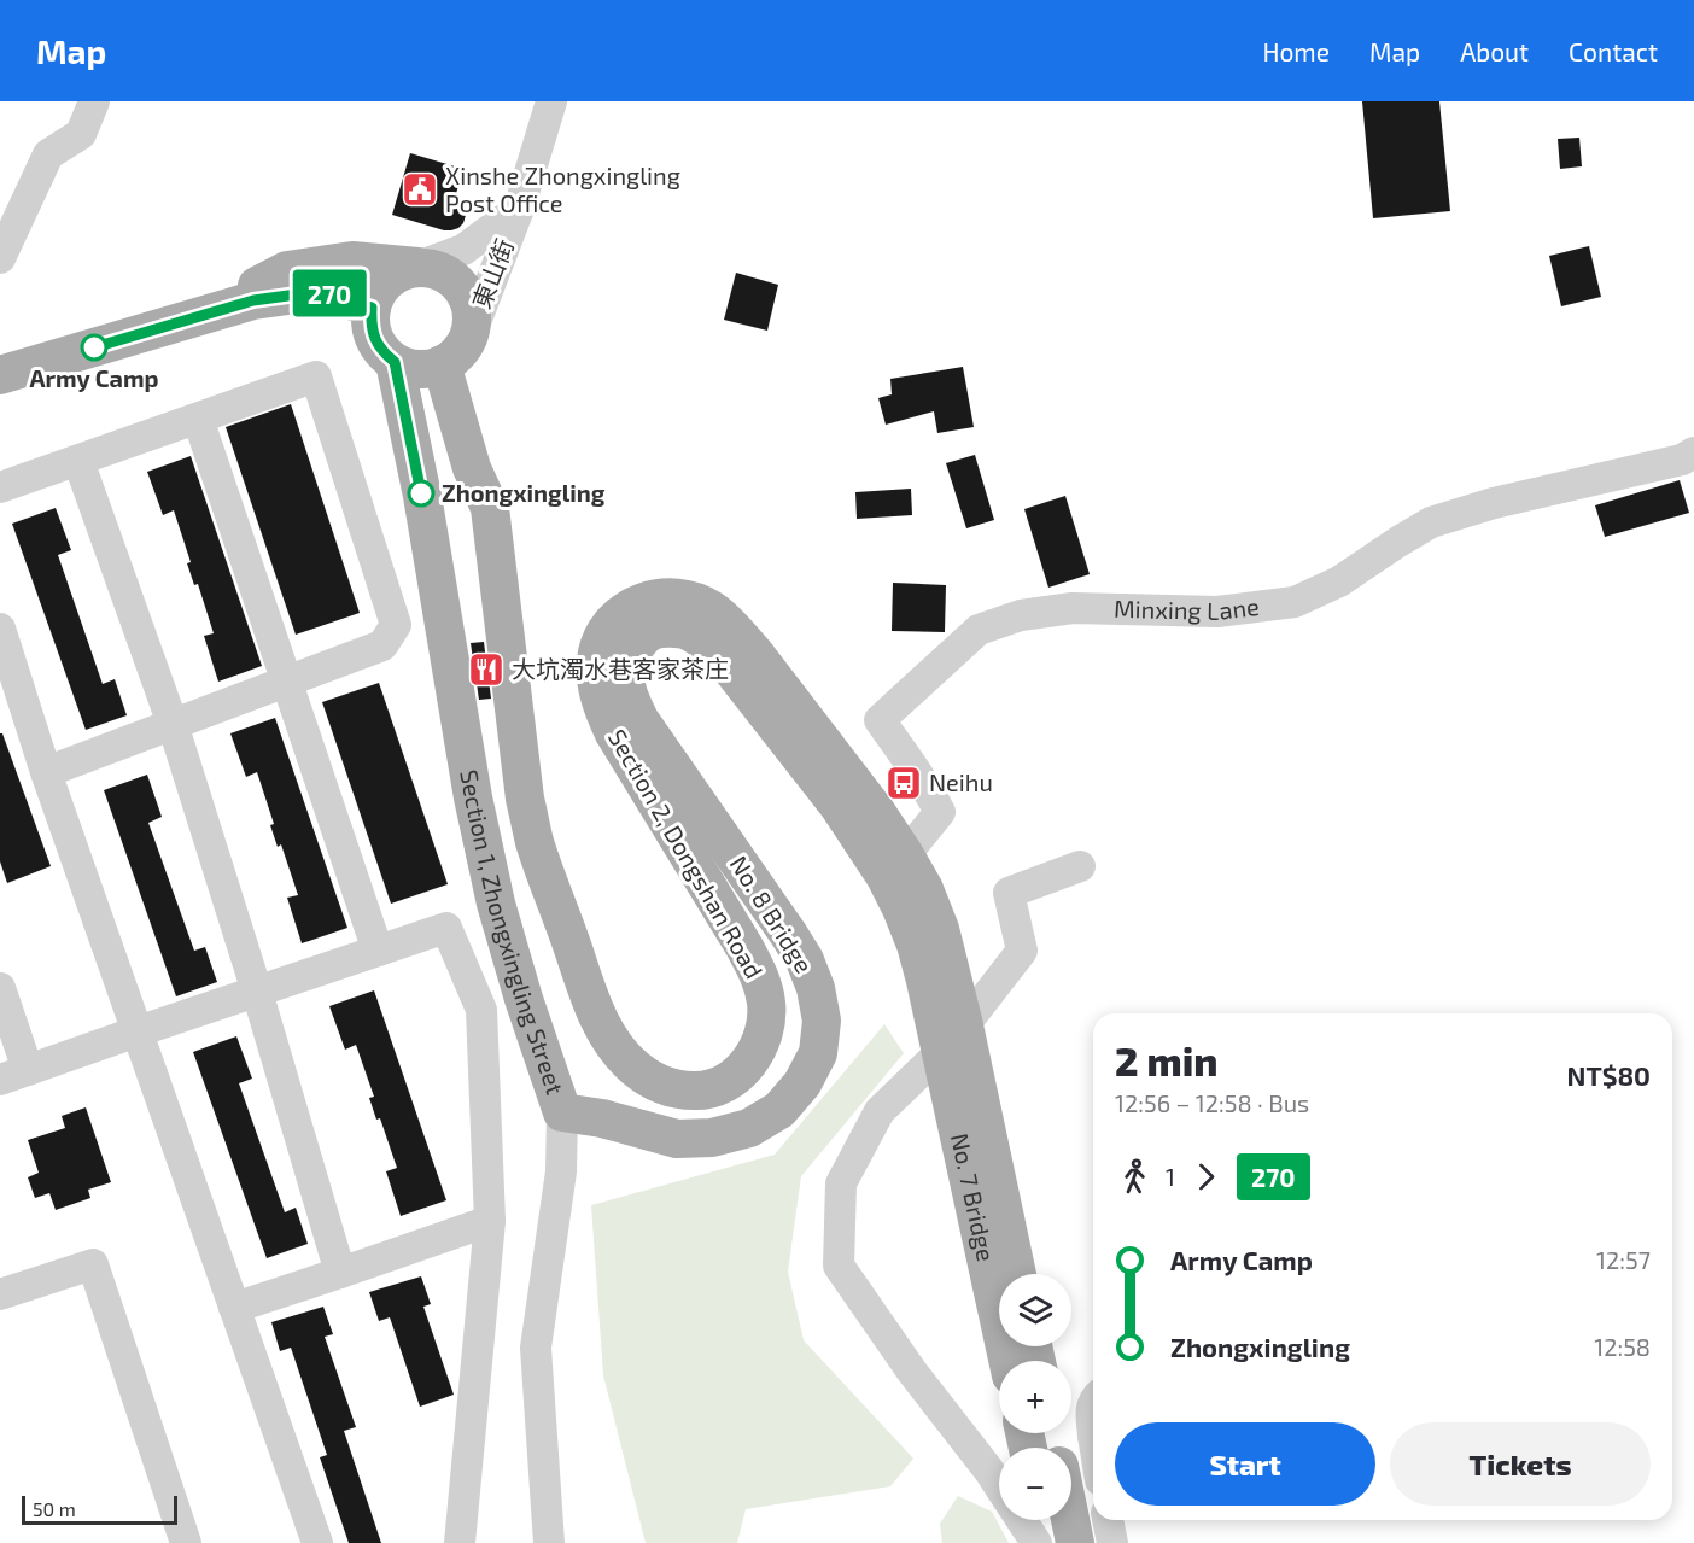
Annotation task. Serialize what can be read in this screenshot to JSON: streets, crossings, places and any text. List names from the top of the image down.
{
  "streets": {
    "main road": [
      "東山街",
      "Section 2, Dongshan Road",
      "No. 8 Bridge",
      "Section 1, Zhongxingling Street",
      "No. 7 Bridge"
    ],
    "street": ["Minxing Lane"]
  },
  "crossings": [
    ["東山街", "Section 2, Dongshan Road"],
    ["東山街", "Section 1, Zhongxingling Street"],
    ["Minxing Lane", "Section 2, Dongshan Road"],
    ["Section 2, Dongshan Road", "No. 8 Bridge"],
    ["Section 2, Dongshan Road", "Section 1, Zhongxingling Street"],
    ["Section 2, Dongshan Road", "No. 7 Bridge"],
    ["No. 8 Bridge", "Section 1, Zhongxingling Street"]
  ],
  "places": {
    "public building": ["Xinshe Zhongxingling Post Office"],
    "other": ["Army Camp", "Zhongxingling"],
    "restaurant": ["大坑濁水巷客家茶庄"],
    "bus stop": ["Neihu"]
  },
  "lines": ["bus line 270"],
  "scale_bar": "50 m",
  "page": {
    "header": "Map",
    "nav": [
      "Home",
      "Map",
      "About",
      "Contact"
    ],
    "on_map": "270",
    "heading": ["2 min", "12:56 – 12:58 · Bus", "NT$80"],
    "legs": ["1", "270"],
    "list": [
      {
        "name": "Army Camp",
        "value": "12:57"
      },
      {
        "name": "Zhongxingling",
        "value": "12:58"
      }
    ],
    "map_buttons": ["+", "−"],
    "buttons": ["Start", "Tickets"],
    "scale": "50 m"
  }
}
